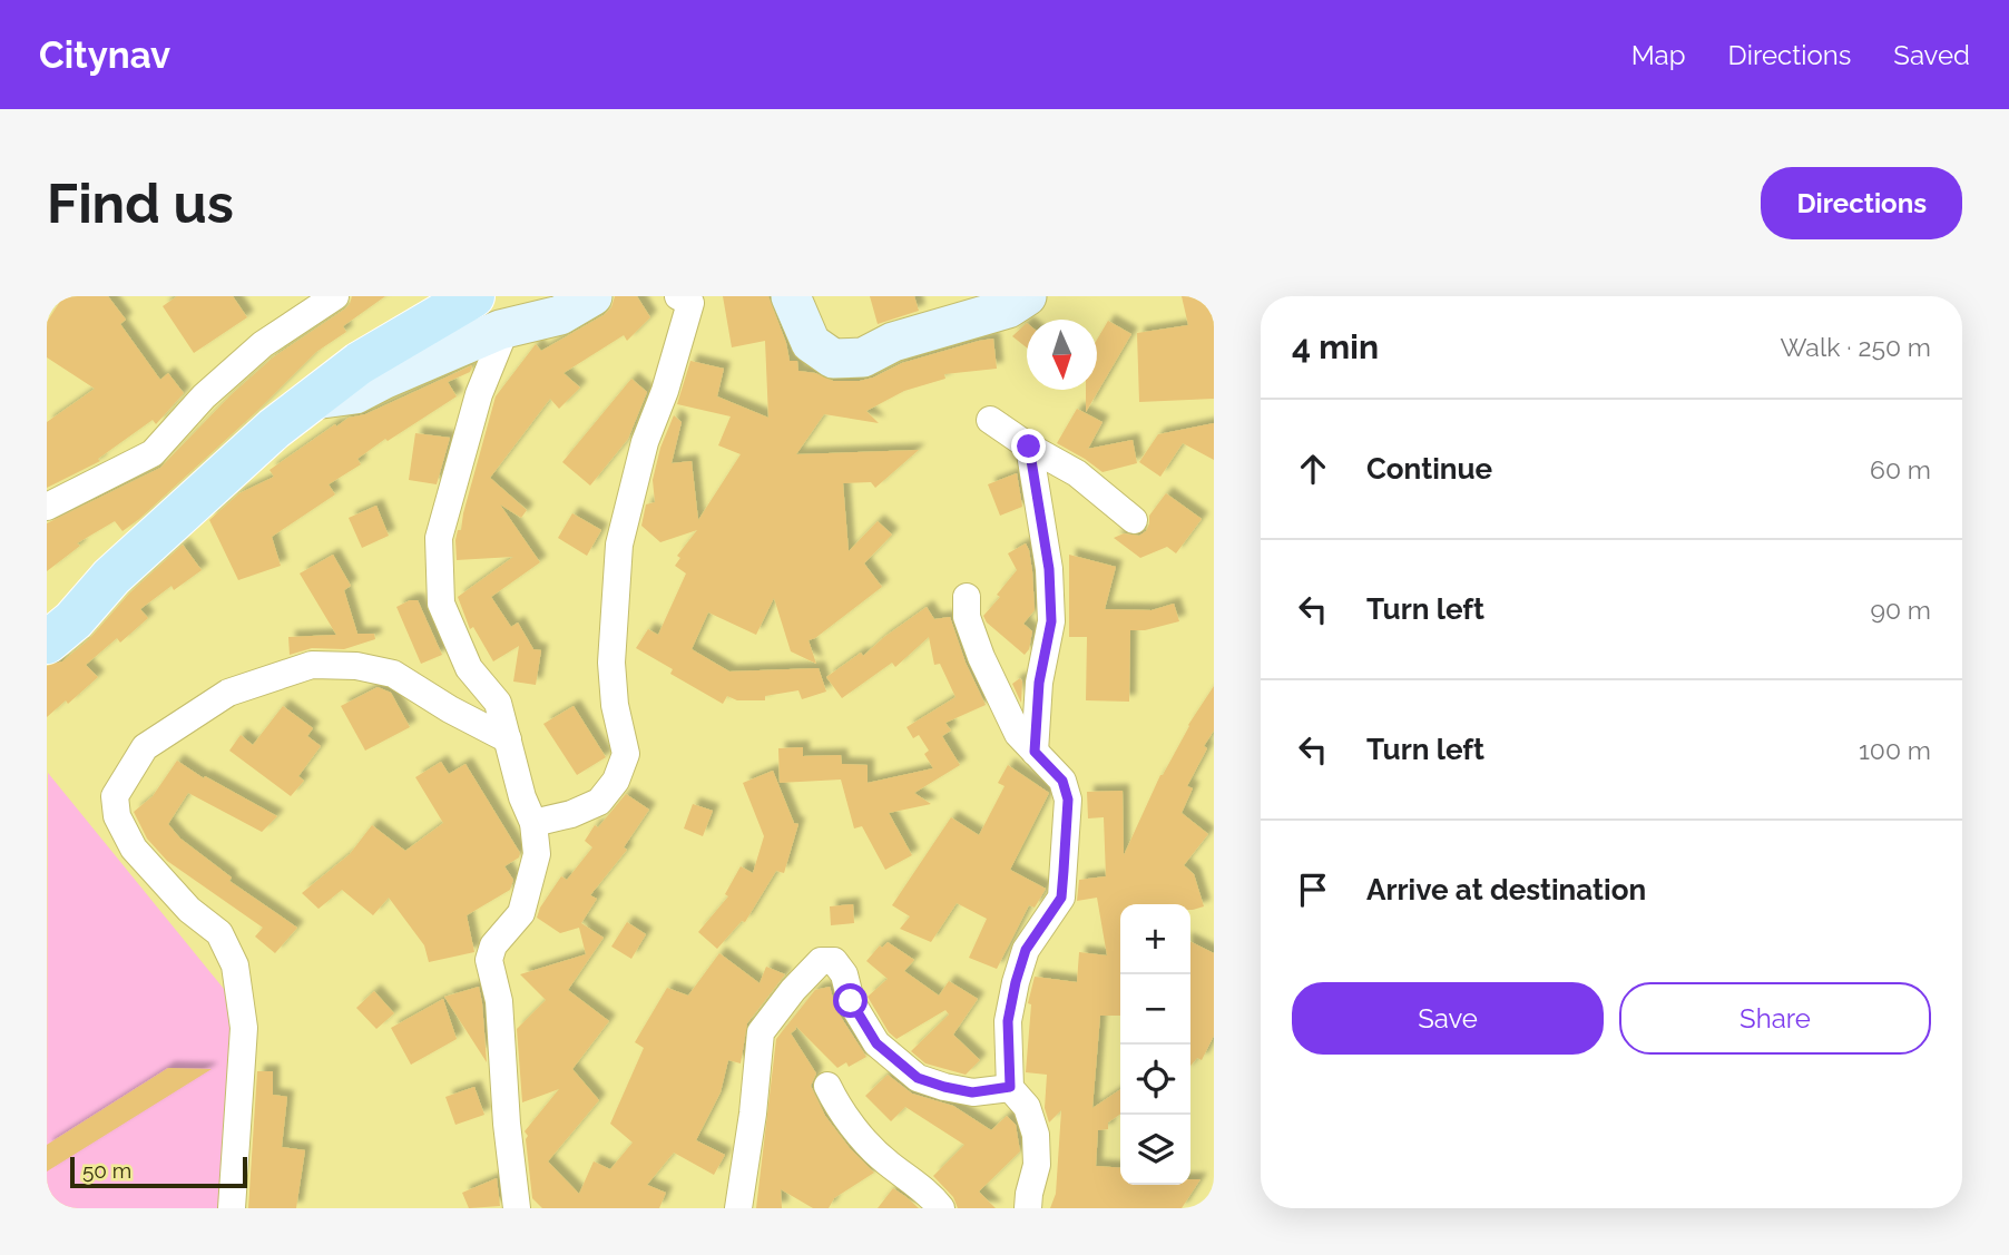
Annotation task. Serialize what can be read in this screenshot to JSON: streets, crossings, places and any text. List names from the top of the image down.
{
  "scale_bar": "50 m",
  "north": "bottom",
  "page": {
    "header": "Citynav",
    "nav": ["Map", "Directions", "Saved"],
    "buttons": [
      "Directions",
      ["Save", "Share"]
    ],
    "title": "Find us",
    "heading": ["4 min", "Walk · 250 m"],
    "list": [
      ["Continue", "60 m"],
      ["Turn left", "90 m"],
      ["Turn left", "100 m"],
      "Arrive at destination"
    ],
    "map_buttons": ["+", "−"],
    "scale": "50 m"
  }
}
